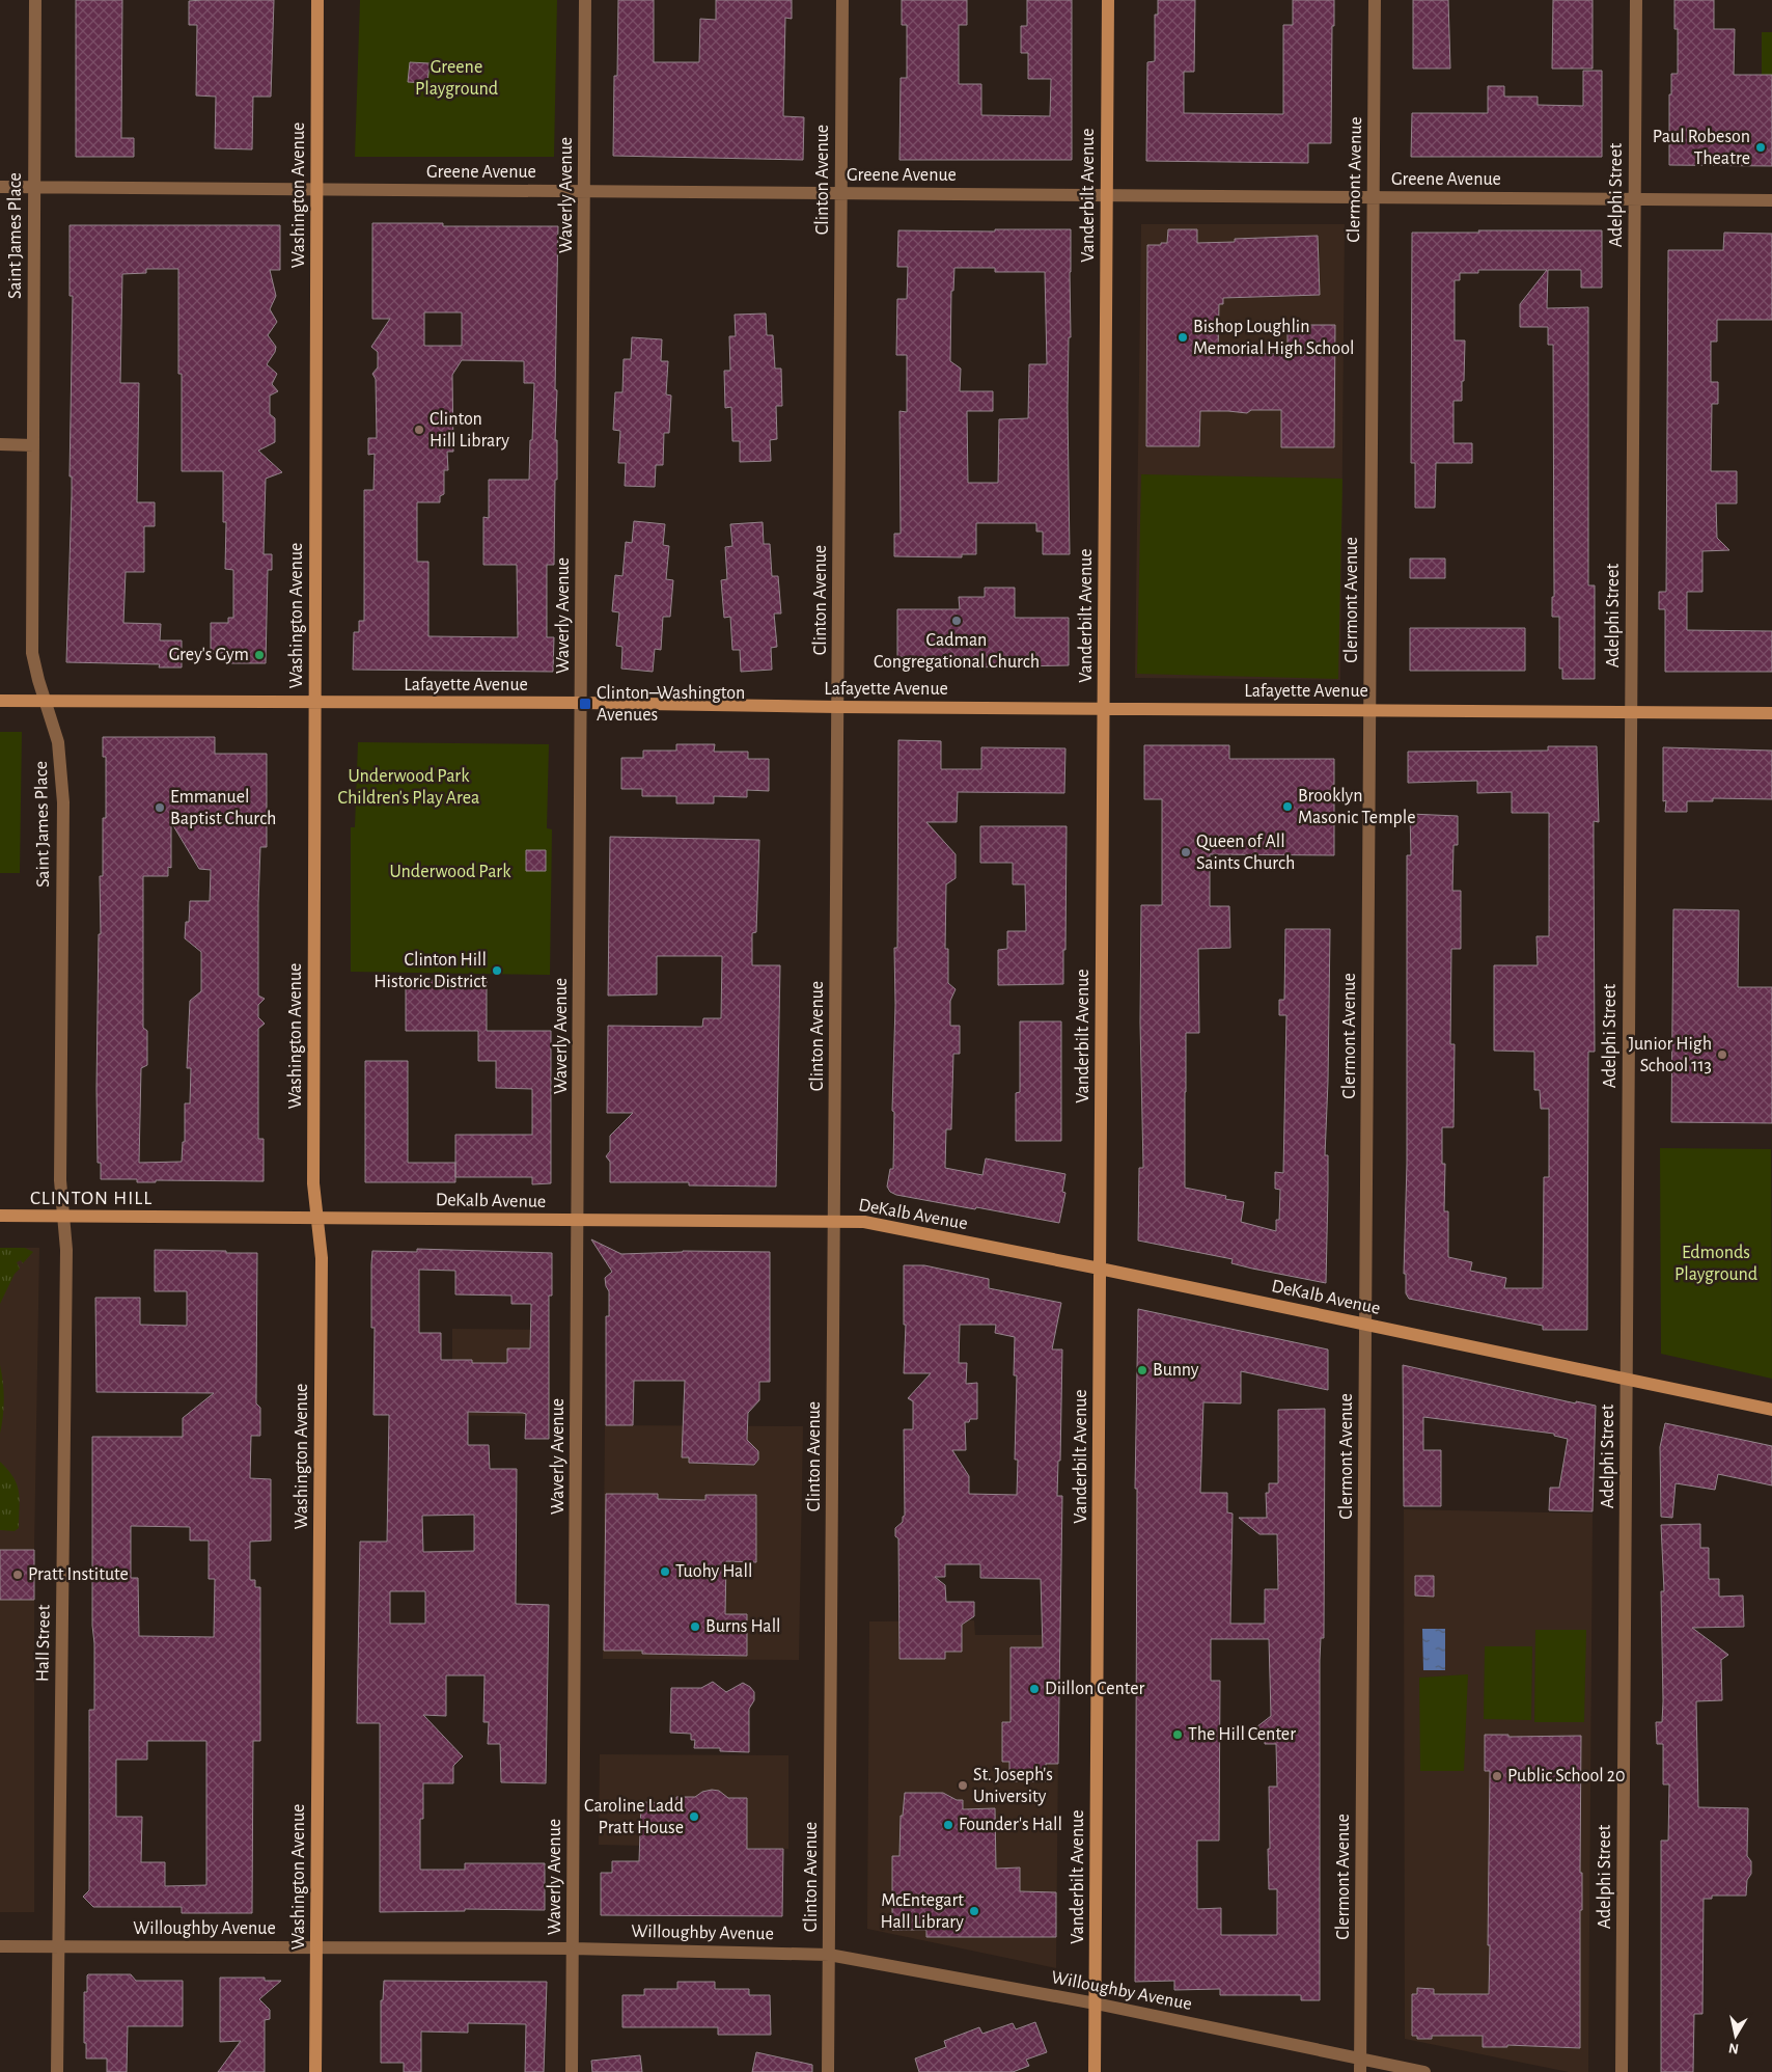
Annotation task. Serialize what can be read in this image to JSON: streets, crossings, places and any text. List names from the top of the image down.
{
  "streets": {
    "main road": [
      "Washington Avenue",
      "Vanderbilt Avenue",
      "Lafayette Avenue",
      "DeKalb Avenue"
    ],
    "street": [
      "Greene Avenue",
      "Clinton Avenue",
      "Clermont Avenue",
      "Waverly Avenue",
      "Adelphi Street",
      "Saint James Place",
      "Hall Street",
      "Willoughby Avenue"
    ]
  },
  "crossings": [
    ["Greene Avenue", "Clinton Avenue"],
    ["Greene Avenue", "Clermont Avenue"],
    ["Greene Avenue", "Washington Avenue"],
    ["Greene Avenue", "Waverly Avenue"],
    ["Greene Avenue", "Vanderbilt Avenue"],
    ["Greene Avenue", "Adelphi Street"],
    ["Greene Avenue", "Saint James Place"],
    ["Clinton Avenue", "Lafayette Avenue"],
    ["Clinton Avenue", "DeKalb Avenue"],
    ["Clinton Avenue", "Willoughby Avenue"],
    ["Clermont Avenue", "Lafayette Avenue"],
    ["Clermont Avenue", "DeKalb Avenue"],
    ["Clermont Avenue", "Willoughby Avenue"],
    ["Washington Avenue", "Lafayette Avenue"],
    ["Washington Avenue", "DeKalb Avenue"],
    ["Washington Avenue", "Willoughby Avenue"],
    ["Waverly Avenue", "Lafayette Avenue"],
    ["Waverly Avenue", "DeKalb Avenue"],
    ["Waverly Avenue", "Willoughby Avenue"],
    ["Vanderbilt Avenue", "Lafayette Avenue"],
    ["Vanderbilt Avenue", "DeKalb Avenue"],
    ["Vanderbilt Avenue", "Willoughby Avenue"],
    ["Adelphi Street", "Lafayette Avenue"],
    ["Adelphi Street", "DeKalb Avenue"],
    ["Saint James Place", "Lafayette Avenue"],
    ["Saint James Place", "DeKalb Avenue"],
    ["Saint James Place", "Hall Street"],
    ["DeKalb Avenue", "Hall Street"],
    ["Hall Street", "Willoughby Avenue"]
  ],
  "districts": ["CLINTON HILL"],
  "parks": [
    "Greene Playground",
    "Underwood Park Children's Play Area",
    "Underwood Park",
    "Edmonds Playground"
  ],
  "places": {
    "other": [
      "Paul Robeson Theatre",
      "Bishop Loughlin Memorial High School",
      "Clinton Hill Library",
      "Cadman Congregational Church",
      "Grey's Gym",
      "Brooklyn Masonic Temple",
      "Emmanuel Baptist Church",
      "Queen of All Saints Church",
      "Clinton Hill Historic District",
      "Junior High School 113",
      "Bunny",
      "Tuohy Hall",
      "Pratt Institute",
      "Burns Hall",
      "Diillon Center",
      "The Hill Center",
      "Public School 20",
      "St. Joseph's University",
      "Caroline Ladd Pratt House",
      "Founder's Hall",
      "McEntegart Hall Library"
    ],
    "transit": ["Clinton–Washington Avenues"]
  },
  "north": "bottom"
}
